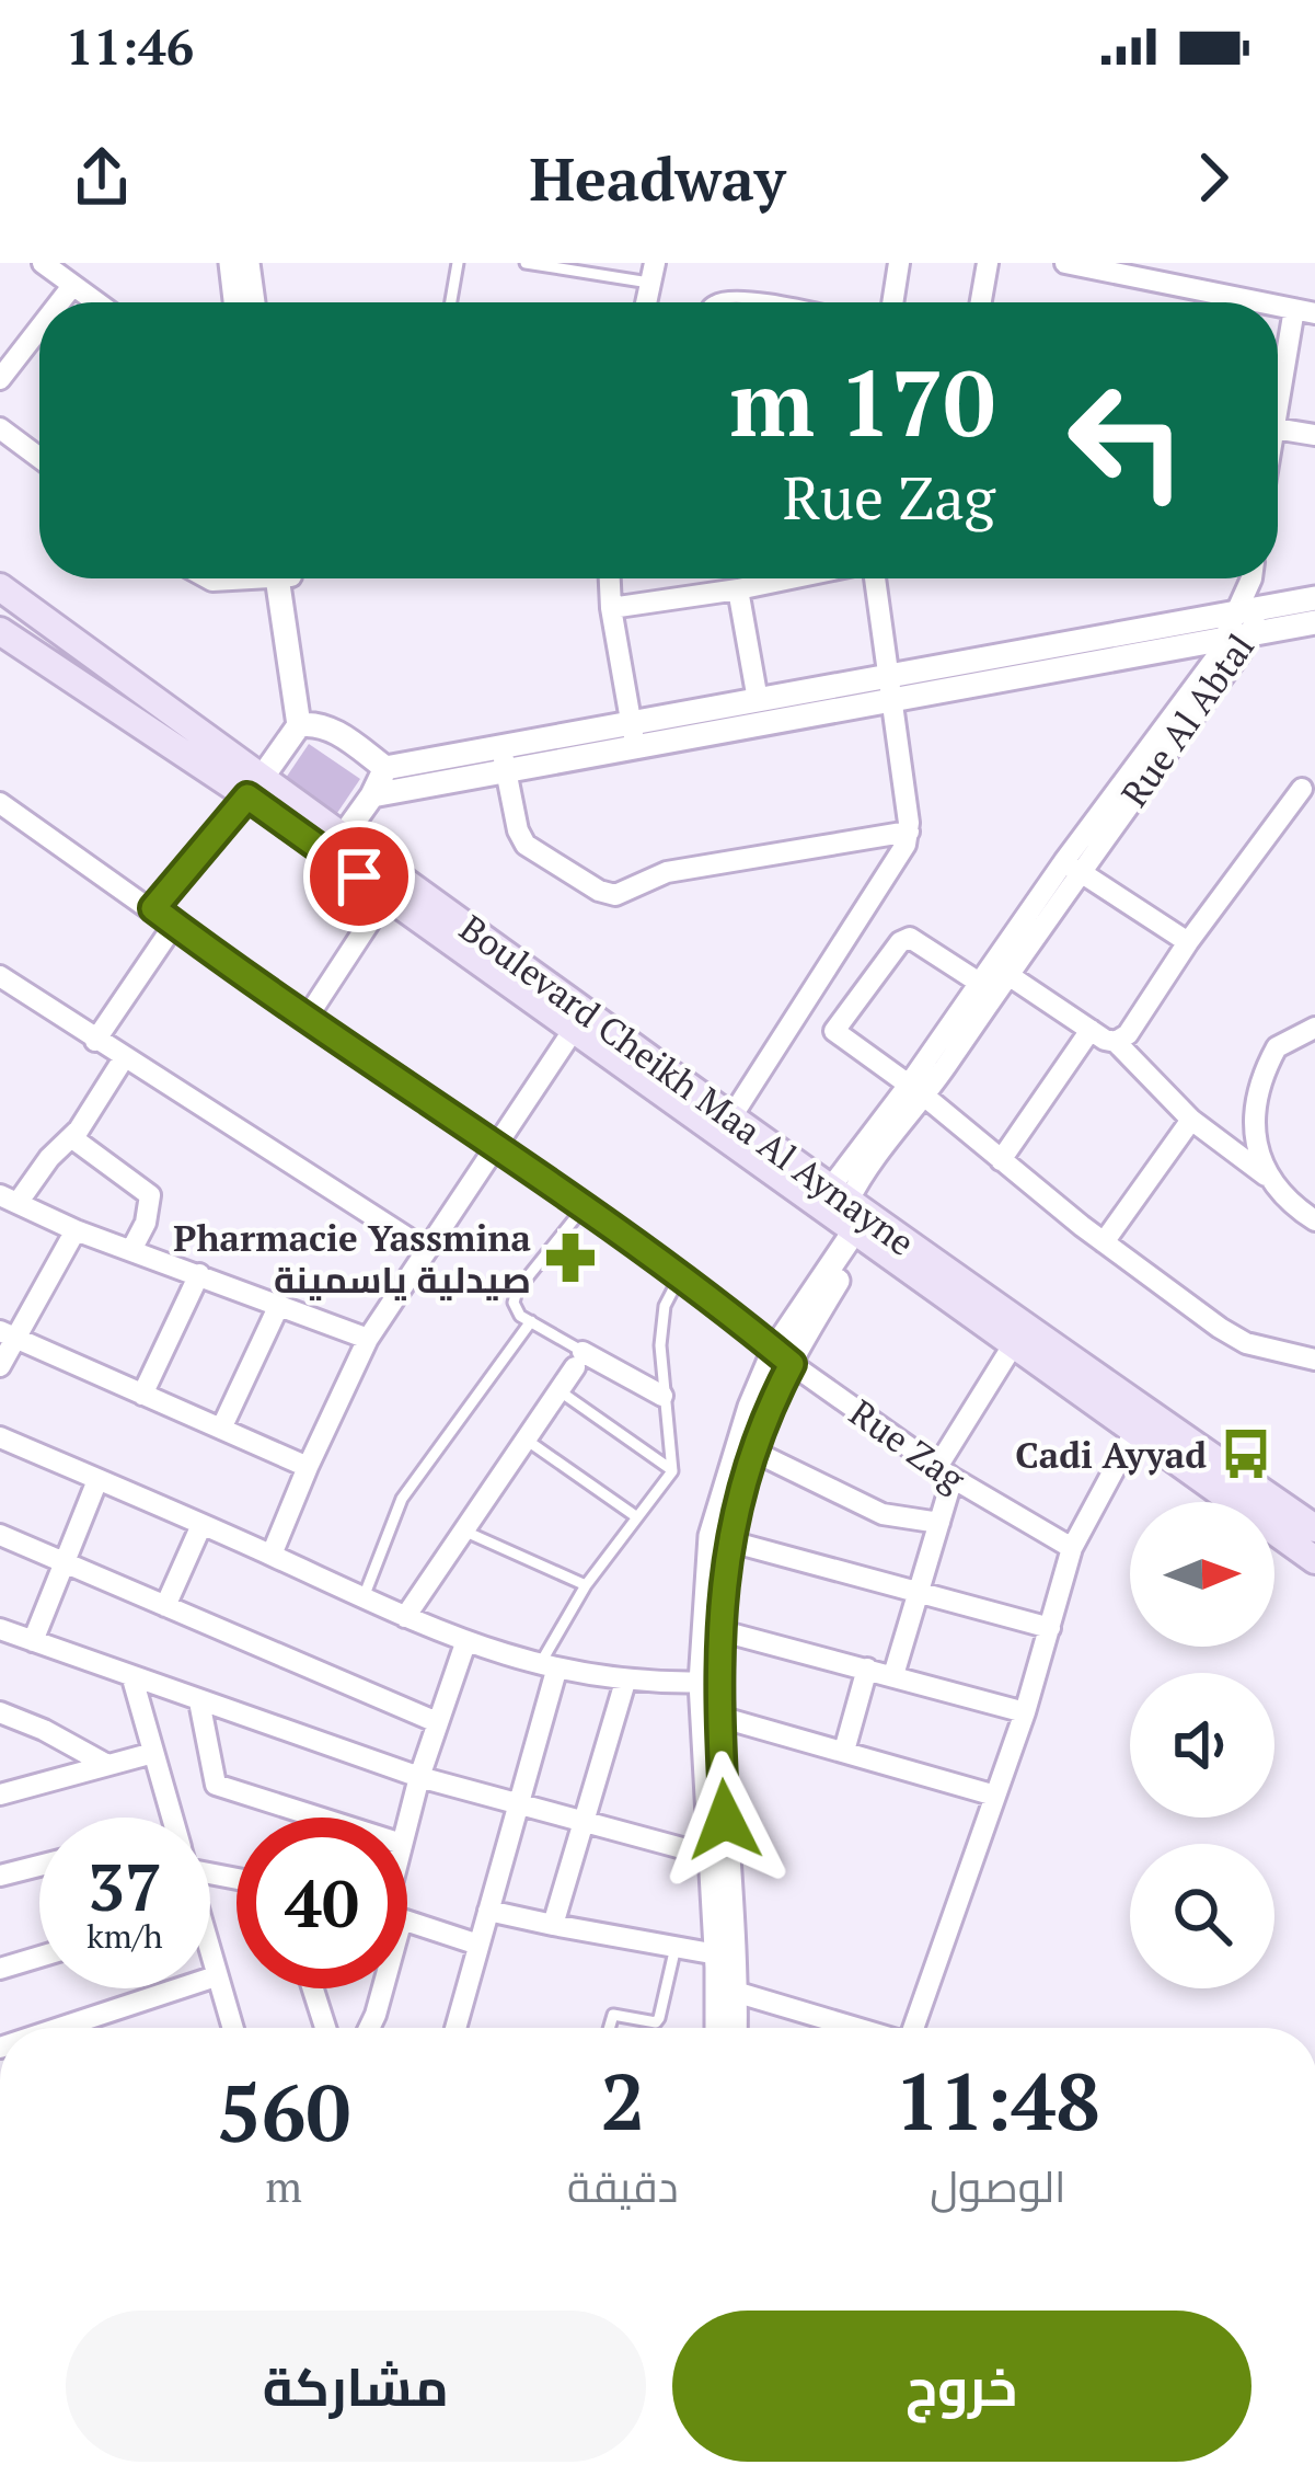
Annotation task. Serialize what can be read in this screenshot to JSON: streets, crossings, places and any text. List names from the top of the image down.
{
  "streets": {
    "main road": ["Boulevard Cheikh Maa Al Aynayne"],
    "street": ["Rue Al Abtal", "Rue Zag"]
  },
  "crossings": [
    ["Rue Al Abtal", "Boulevard Cheikh Maa Al Aynayne"]
  ],
  "places": {
    "pharmacy": ["Pharmacie Yassmina صيدلية ياسمينة"],
    "bus stop": ["Cadi Ayyad"]
  },
  "north": "right",
  "page": {
    "status": "11:46",
    "header": "Headway",
    "turn": ["170 m", "Rue Zag"],
    "speed": "37 km/h",
    "limit": "40",
    "eta": [
      "11:48",
      "الوصول",
      "2",
      "دقيقة",
      "560",
      "m"
    ],
    "buttons": ["خروج", "مشاركة"]
  }
}
